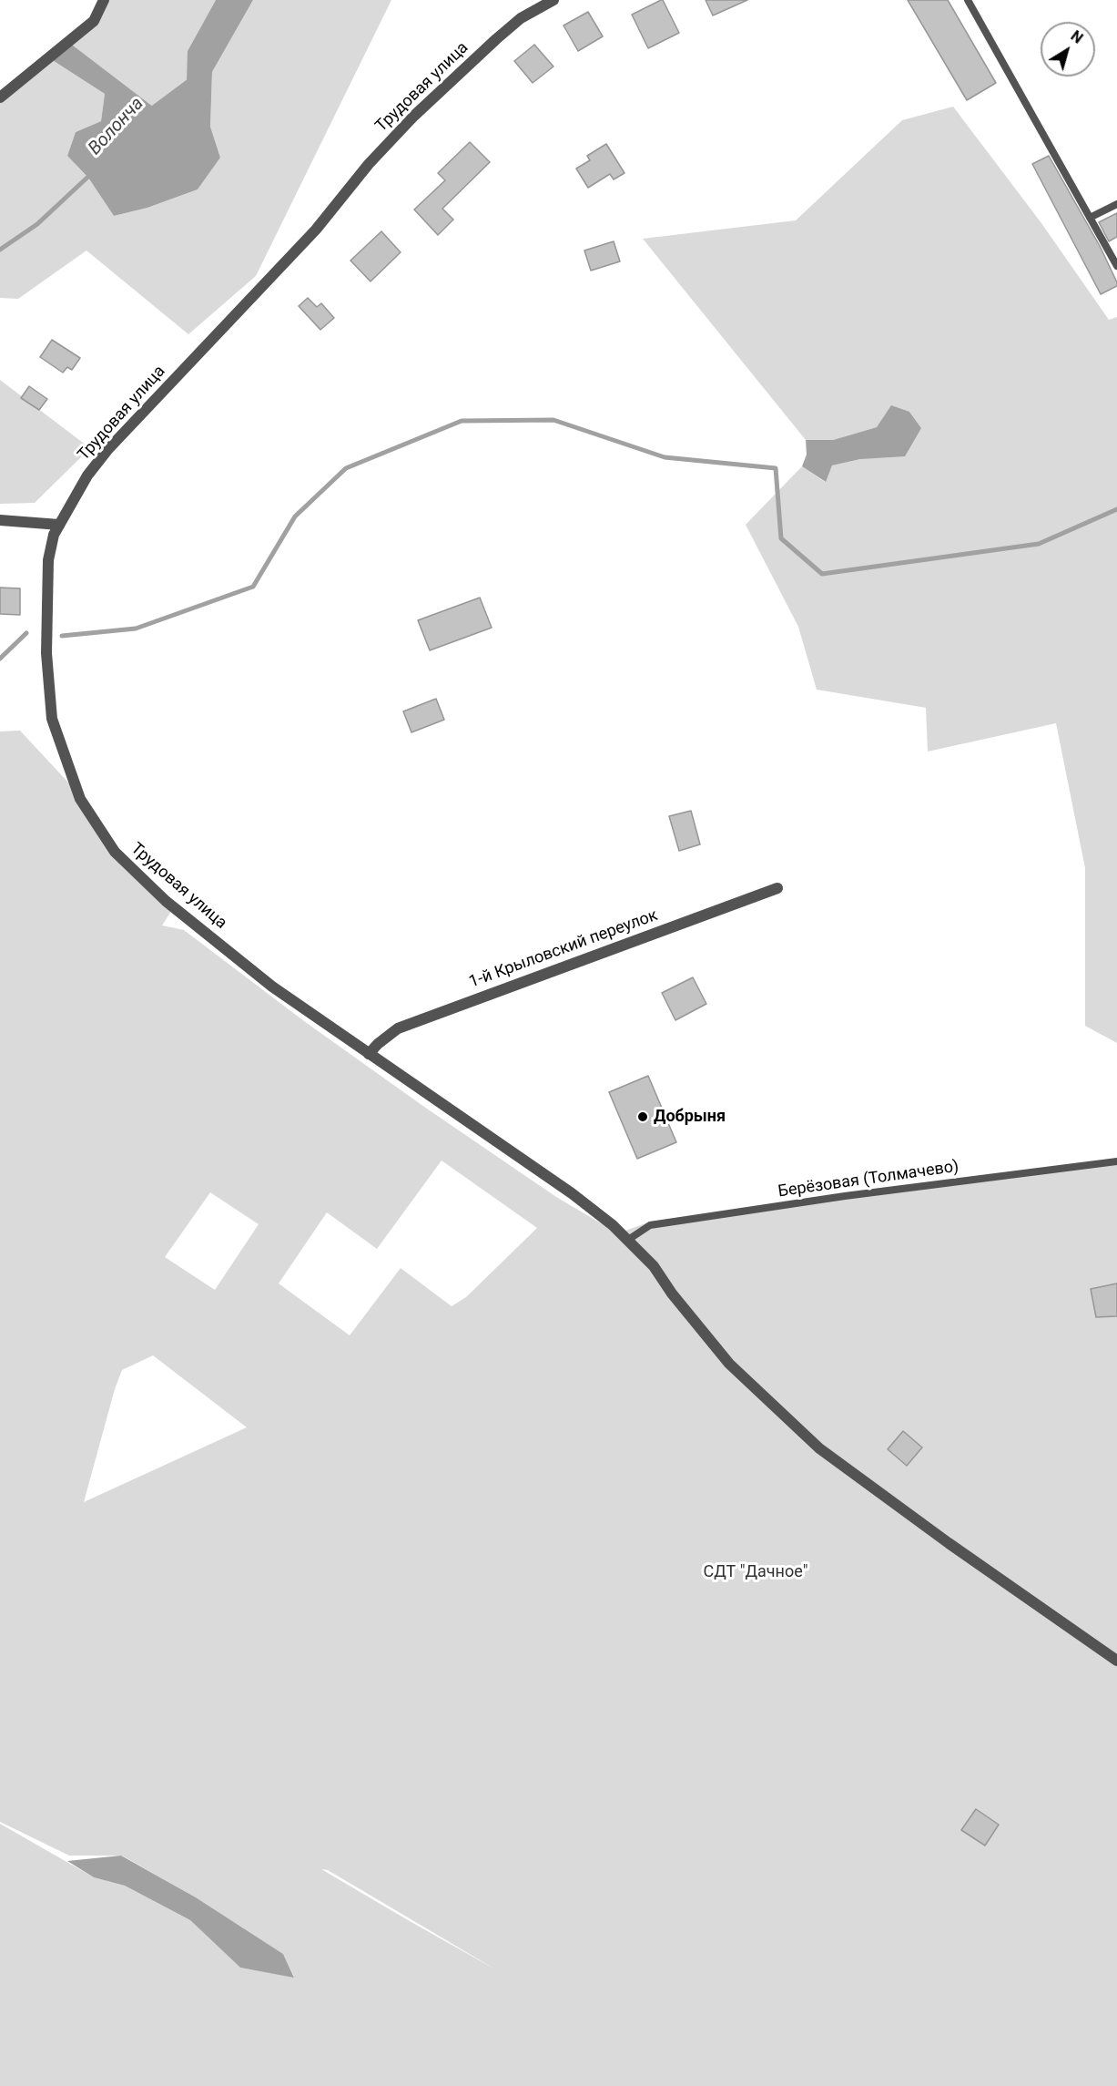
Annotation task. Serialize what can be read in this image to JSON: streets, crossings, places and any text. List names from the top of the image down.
{
  "streets": {
    "street": ["Трудовая улица", "1-й Крыловский переулок"],
    "lane": ["Берёзовая (Толмачево)"]
  },
  "crossings": [
    ["Трудовая улица", "1-й Крыловский переулок"],
    ["Трудовая улица", "Берёзовая (Толмачево)"]
  ],
  "water": ["Волонча"],
  "parks": ["СДТ \"Дачное\""],
  "places": ["Добрыня"],
  "north": "top right"
}
